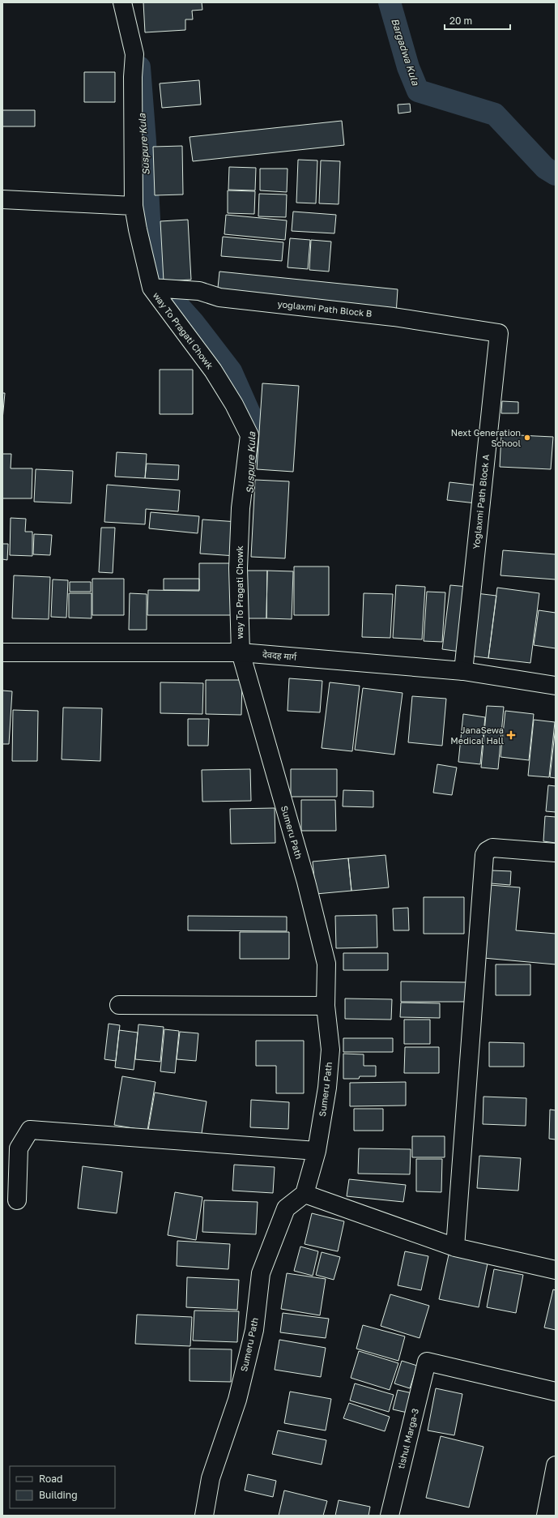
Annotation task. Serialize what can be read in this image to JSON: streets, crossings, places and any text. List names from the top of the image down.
{
  "streets": {
    "street": [
      "yoglaxmi Path Block B",
      "way To Pragati Chowk",
      "Yoglaxmi Path Block A",
      "देवदह मार्ग",
      "Sumeru Path",
      "tishul Marga-3"
    ]
  },
  "crossings": [
    ["yoglaxmi Path Block B", "way To Pragati Chowk"],
    ["yoglaxmi Path Block B", "Yoglaxmi Path Block A"],
    ["way To Pragati Chowk", "देवदह मार्ग"],
    ["way To Pragati Chowk", "Sumeru Path"],
    ["Yoglaxmi Path Block A", "देवदह मार्ग"],
    ["देवदह मार्ग", "Sumeru Path"]
  ],
  "water": ["Bargadwa Kula", "Suspure Kula"],
  "places": {
    "other": ["Next Generation School"],
    "health": ["JanaSewa Medical Hall"]
  },
  "legend": ["Road", "Building"],
  "scale_bar": "20 m"
}
